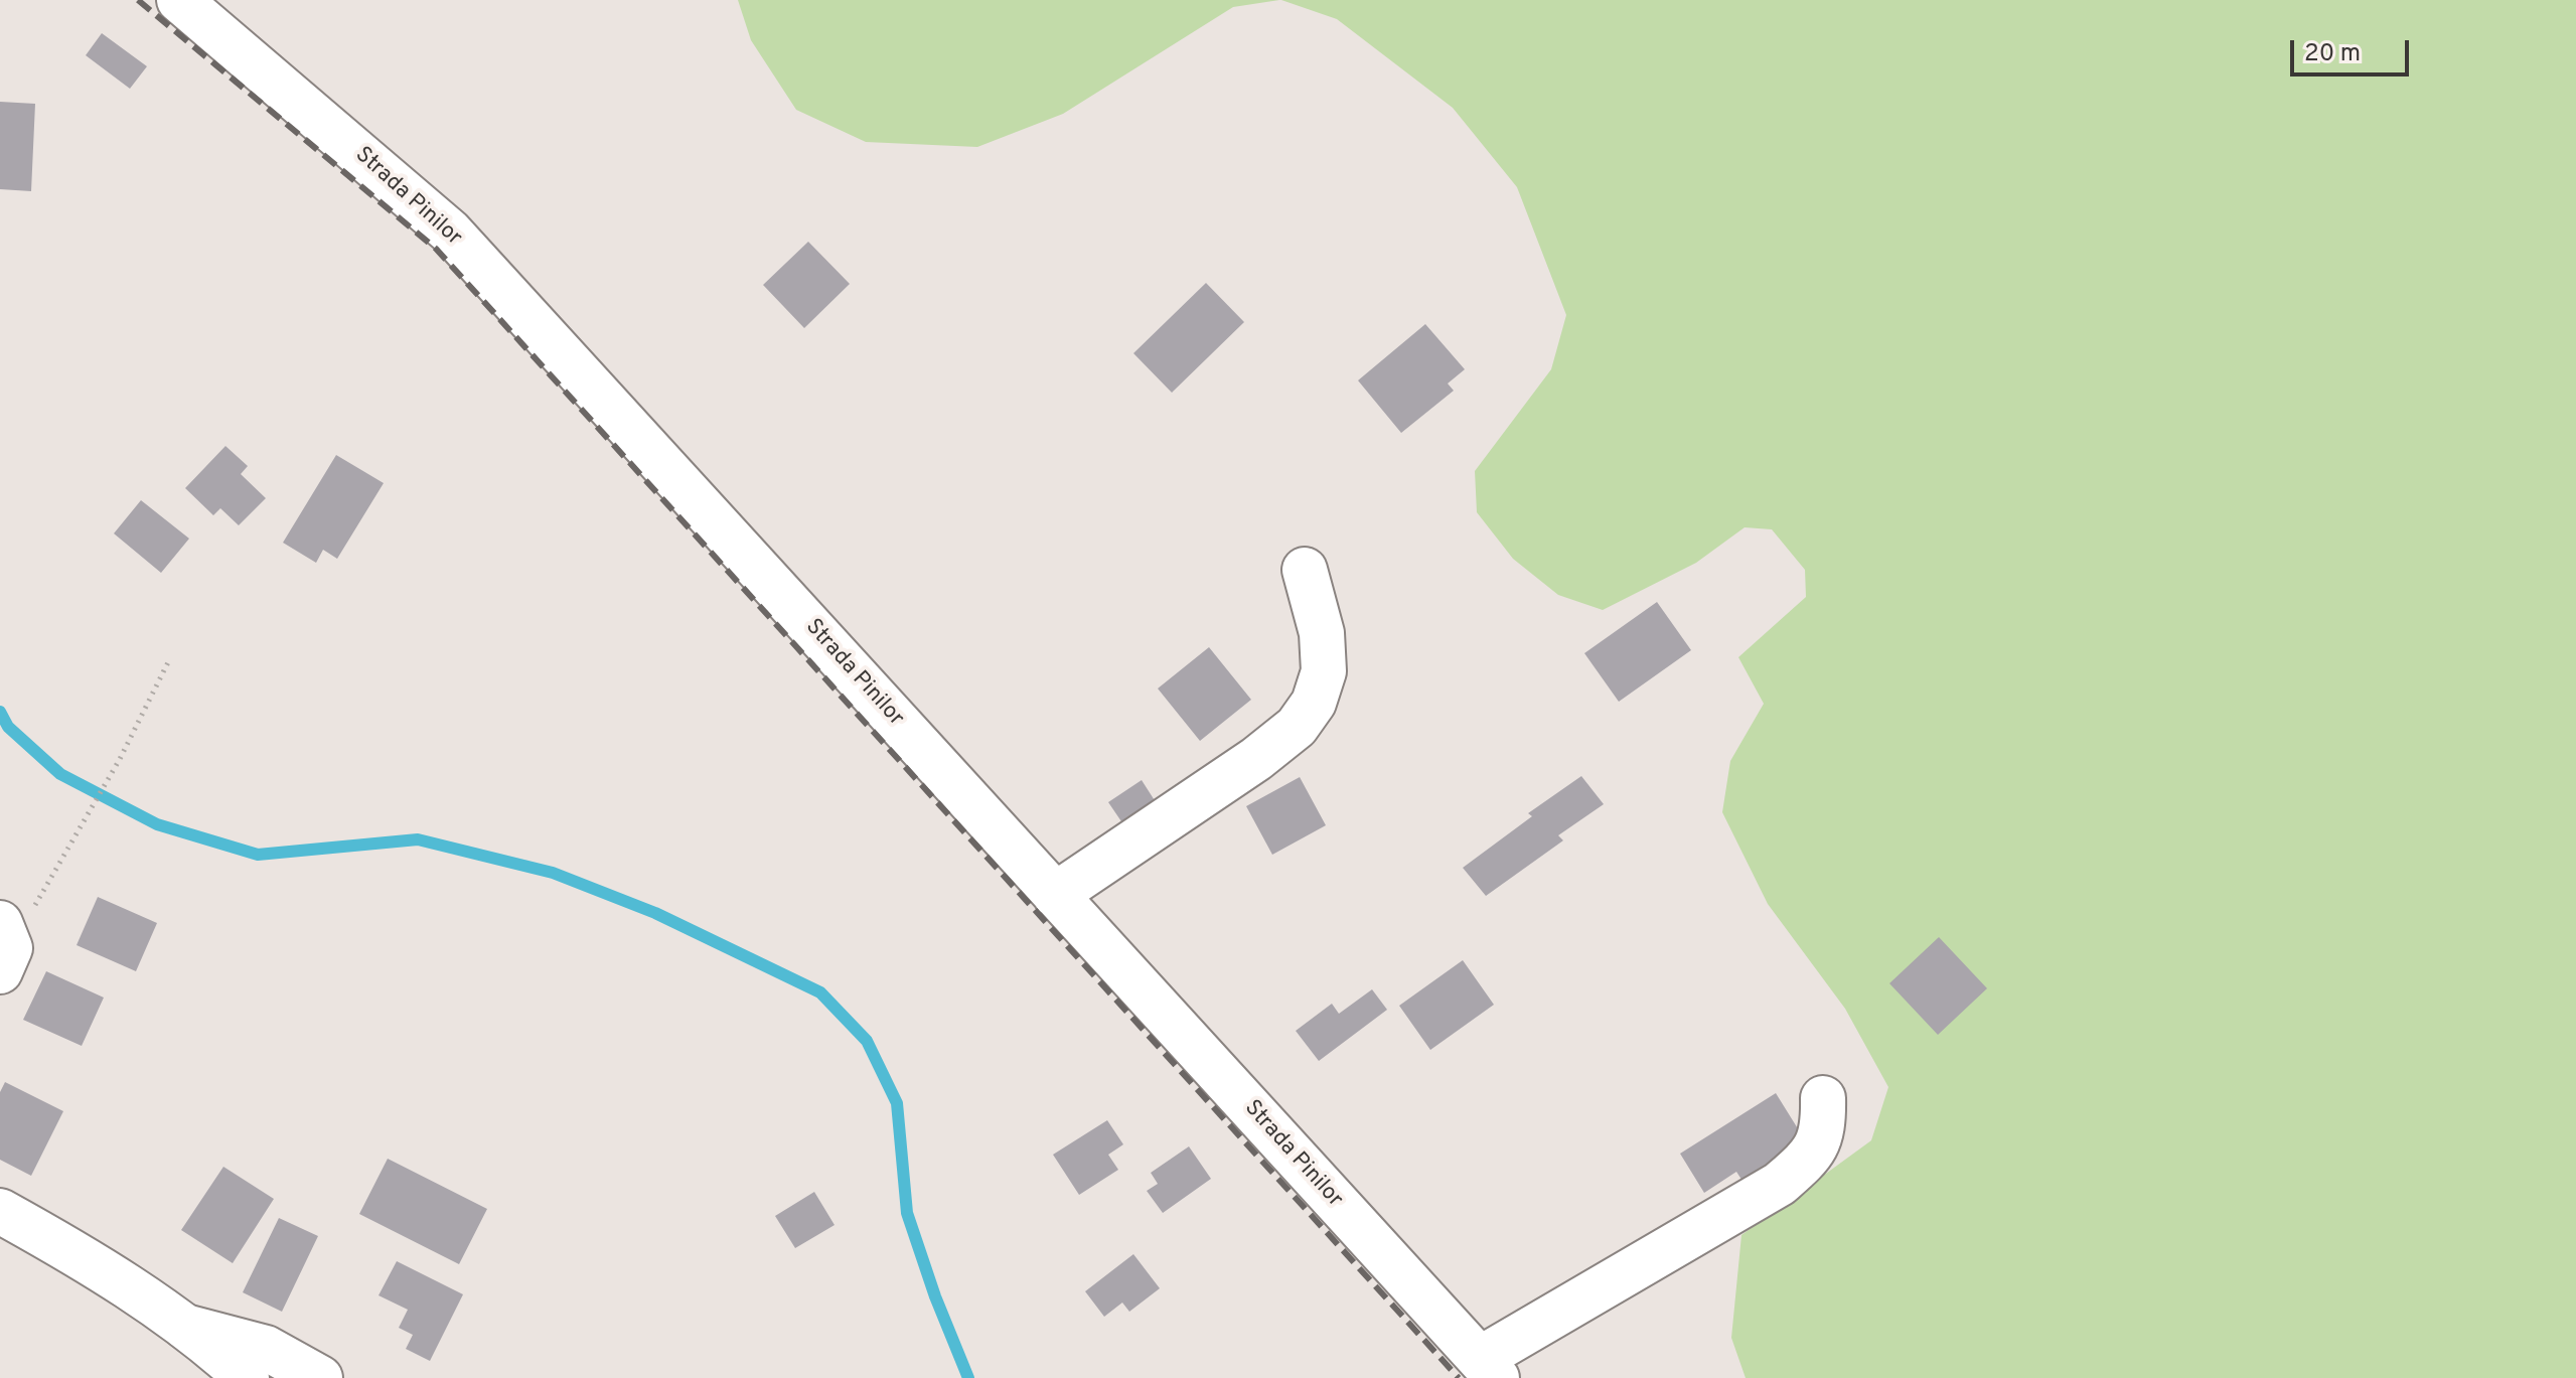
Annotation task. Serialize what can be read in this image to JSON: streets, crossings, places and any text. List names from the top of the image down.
{
  "streets": {
    "street": ["Strada Pinilor"]
  },
  "scale_bar": "20 m"
}
